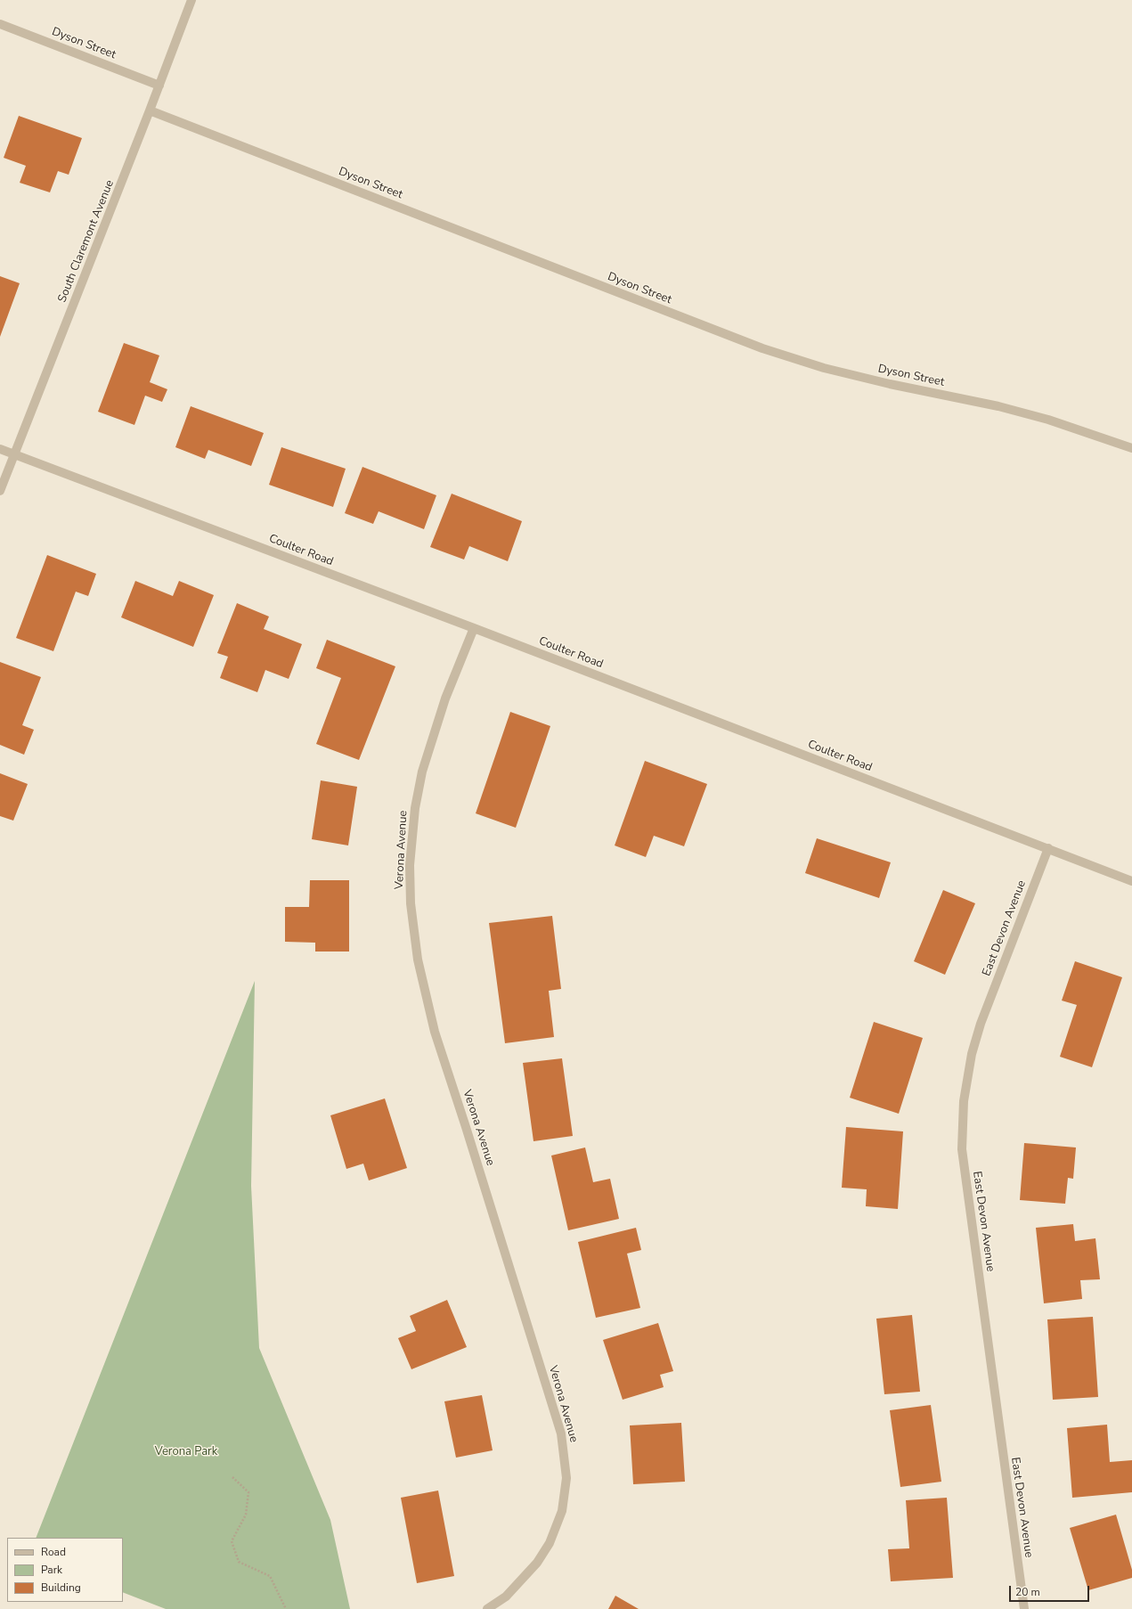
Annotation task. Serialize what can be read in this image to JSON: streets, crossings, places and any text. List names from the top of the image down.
{
  "streets": {
    "street": [
      "Dyson Street",
      "South Claremont Avenue",
      "Coulter Road",
      "Verona Avenue",
      "East Devon Avenue"
    ]
  },
  "crossings": [
    ["Dyson Street", "South Claremont Avenue"],
    ["South Claremont Avenue", "Coulter Road"],
    ["Coulter Road", "Verona Avenue"],
    ["Coulter Road", "East Devon Avenue"]
  ],
  "parks": ["Verona Park"],
  "legend": ["Road", "Park", "Building"],
  "scale_bar": "20 m"
}
